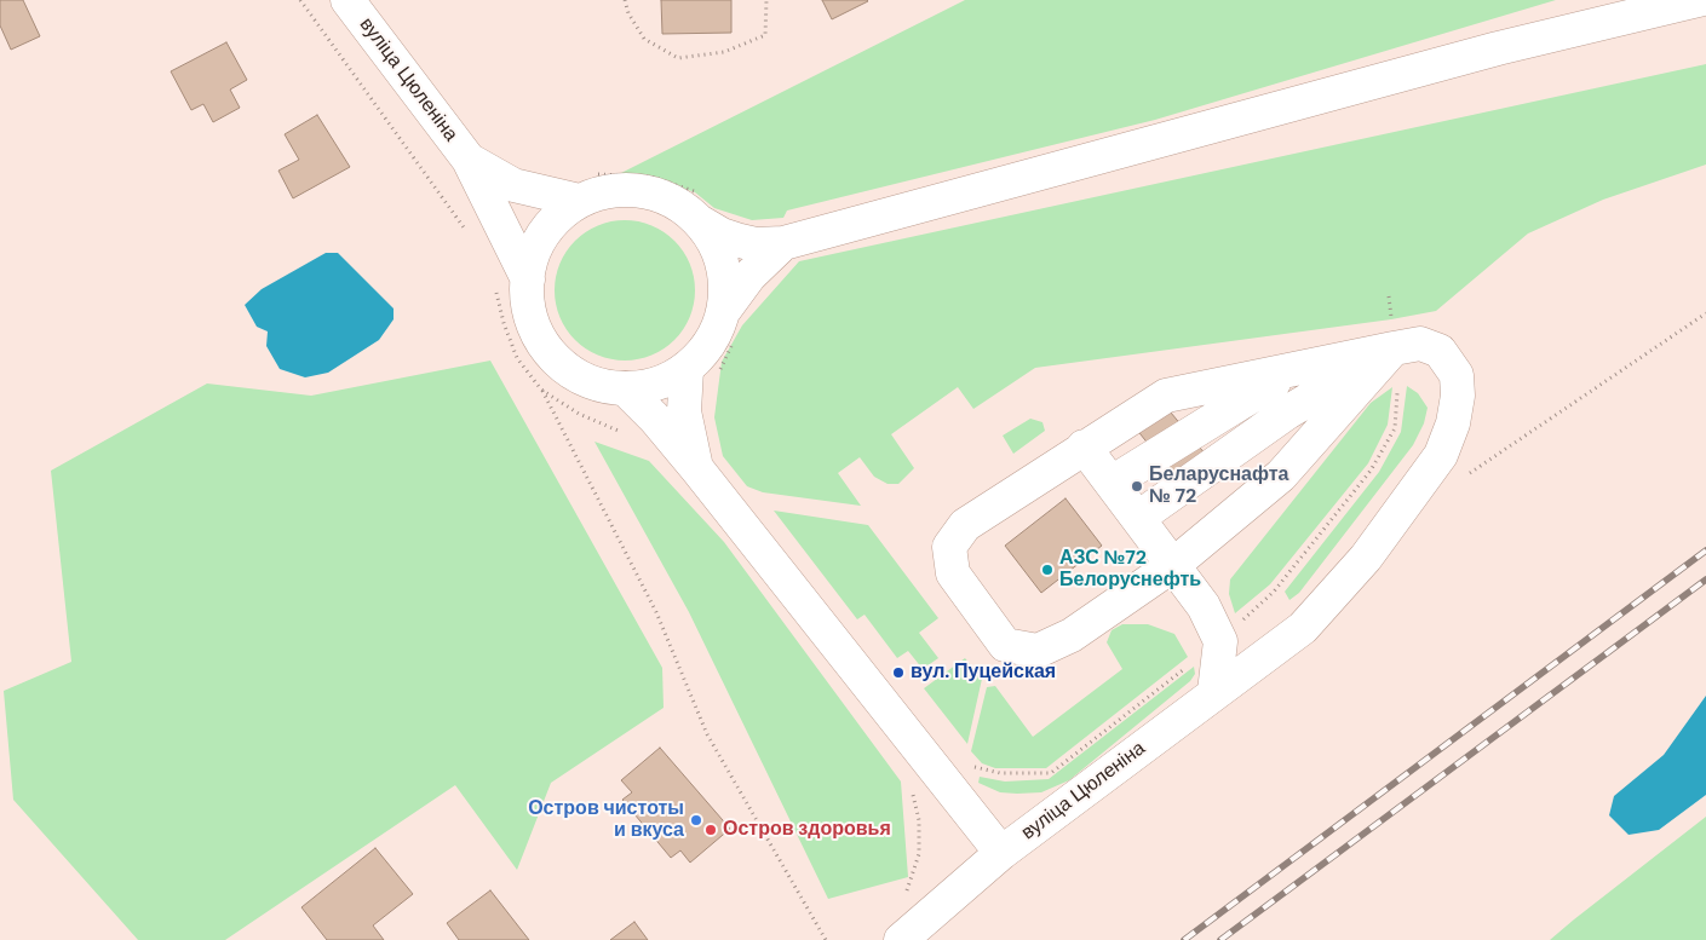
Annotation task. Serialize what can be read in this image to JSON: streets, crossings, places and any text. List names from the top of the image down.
{
  "streets": {
    "main road": ["вуліца Цюленіна"]
  },
  "places": [
    "Беларуснафта № 72",
    "АЗС №72 Белоруснефть",
    "вул. Пуцейская",
    "Остров чистоты и вкуса",
    "Остров здоровья"
  ]
}
